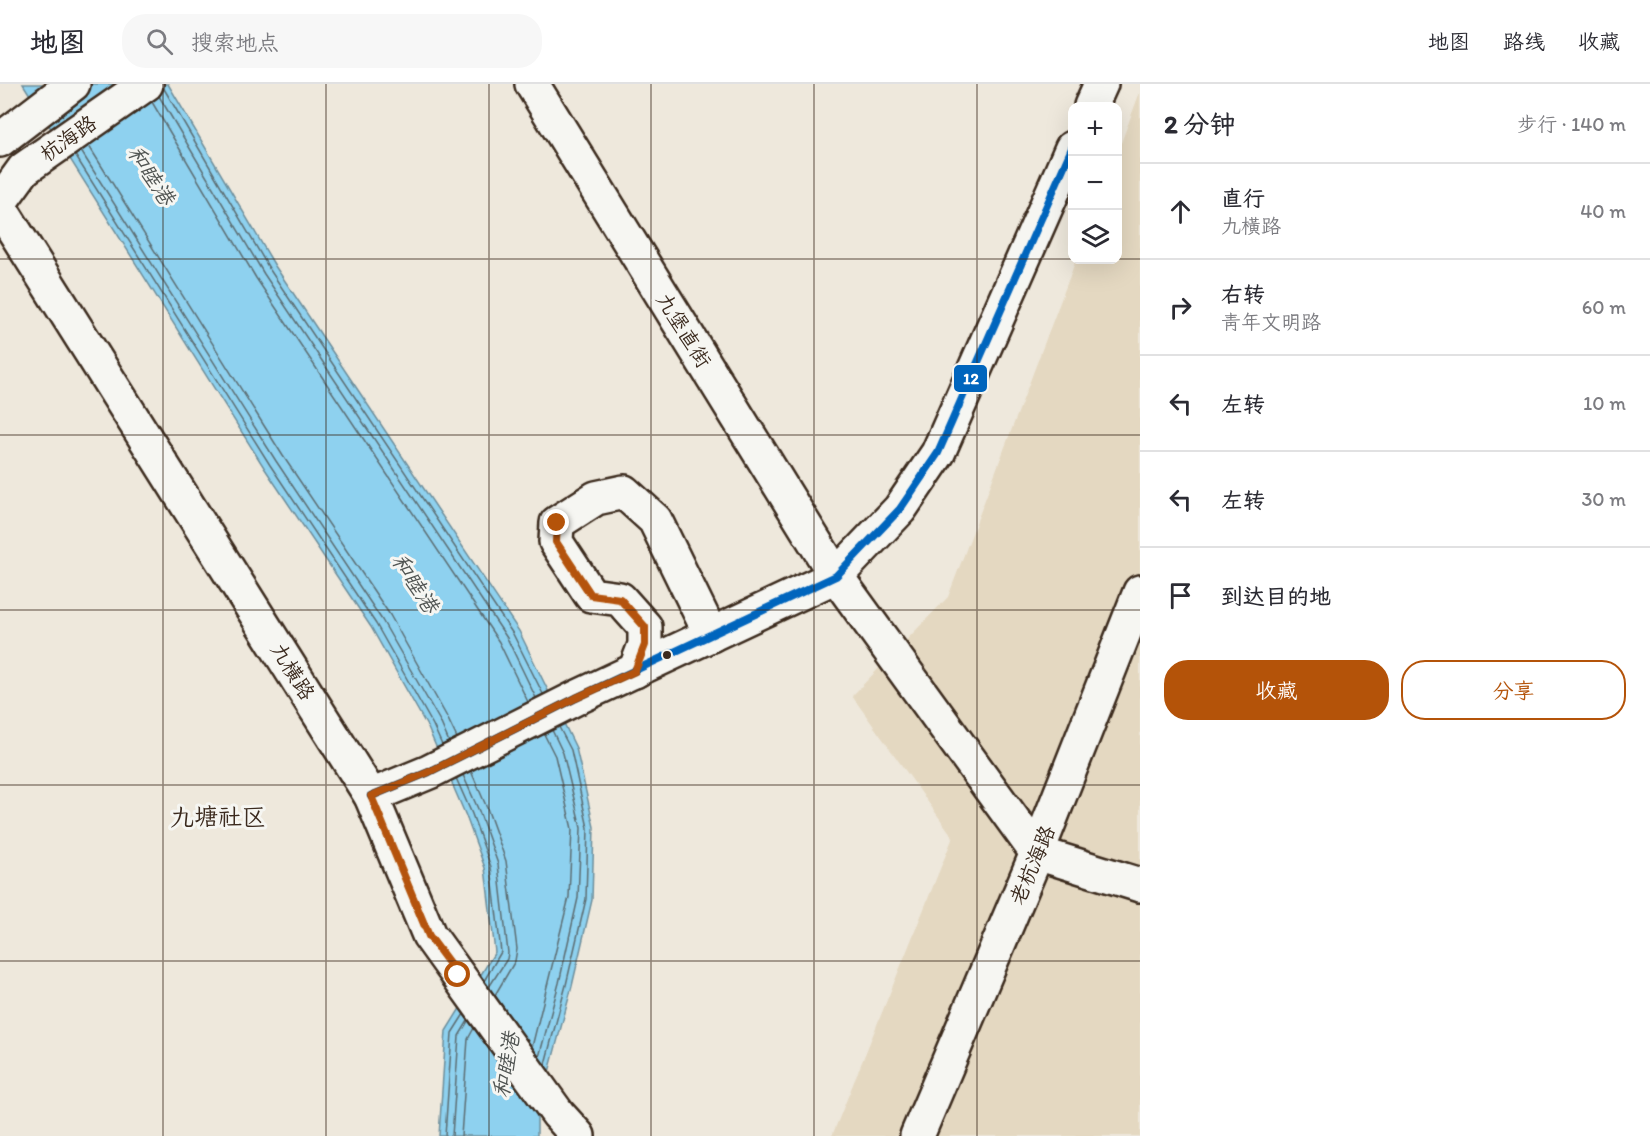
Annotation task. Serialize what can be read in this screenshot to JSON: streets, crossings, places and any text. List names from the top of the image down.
{
  "streets": {
    "street": [
      "杭海路",
      "九堡直街",
      "九横路",
      "老杭海路"
    ]
  },
  "crossings": [
    ["九堡直街", "老杭海路"]
  ],
  "districts": ["九塘社区"],
  "water": ["和睦港"],
  "lines": ["transit line 12"],
  "page": {
    "header": "地图",
    "search": "搜索地点",
    "nav": ["地图", "路线", "收藏"],
    "heading": ["2 分钟", "步行 · 140 m"],
    "map_buttons": ["+", "−"],
    "list": [
      ["直行", "九横路", "40 m"],
      ["右转", "青年文明路", "60 m"],
      ["左转", "10 m"],
      ["左转", "30 m"],
      "到达目的地"
    ],
    "buttons": ["收藏", "分享"]
  }
}
